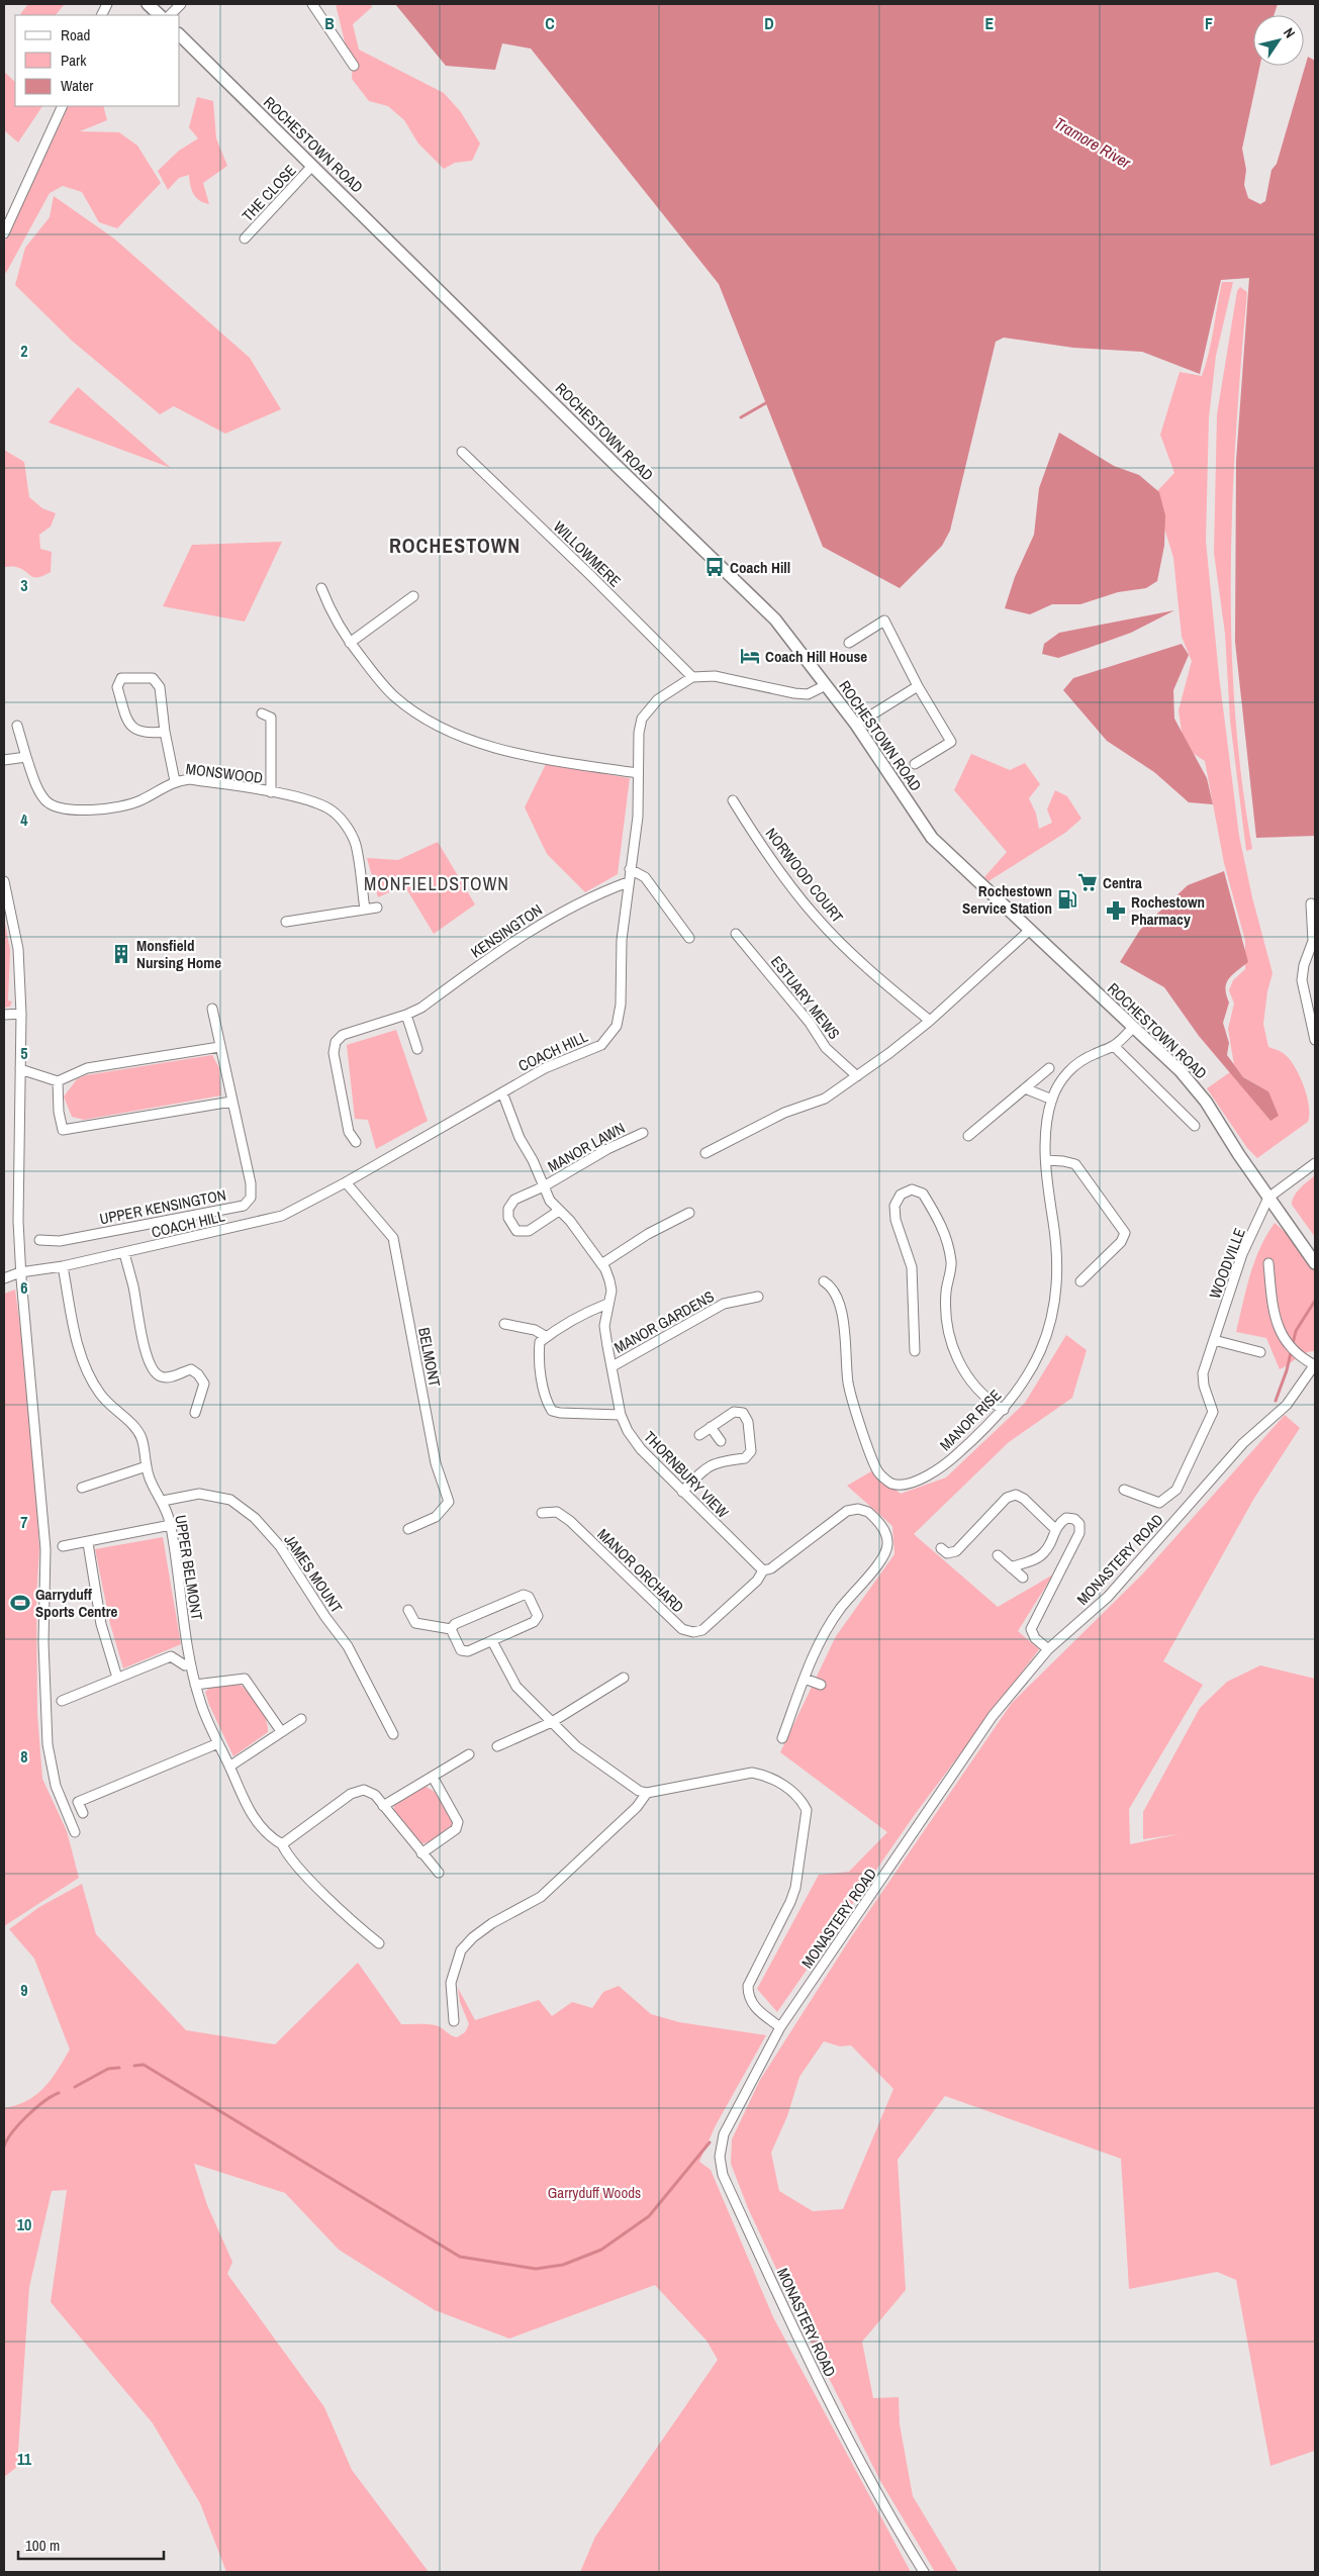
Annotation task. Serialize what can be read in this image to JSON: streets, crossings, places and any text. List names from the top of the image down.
{
  "streets": {
    "main road": ["ROCHESTOWN ROAD"],
    "street": [
      "THE CLOSE",
      "WILLOWMERE",
      "MONSWOOD",
      "NORWOOD COURT",
      "KENSINGTON",
      "ESTUARY MEWS",
      "COACH HILL",
      "MANOR LAWN",
      "UPPER KENSINGTON",
      "WOODVILLE",
      "MANOR GARDENS",
      "BELMONT",
      "MANOR RISE",
      "THORNBURY VIEW",
      "MONASTERY ROAD",
      "UPPER BELMONT",
      "MANOR ORCHARD",
      "JAMES MOUNT"
    ]
  },
  "crossings": [
    ["ROCHESTOWN ROAD", "THE CLOSE"],
    ["ROCHESTOWN ROAD", "WOODVILLE"],
    ["WILLOWMERE", "COACH HILL"],
    ["KENSINGTON", "COACH HILL"],
    ["COACH HILL", "BELMONT"],
    ["COACH HILL", "THORNBURY VIEW"],
    ["COACH HILL", "UPPER BELMONT"],
    ["MANOR LAWN", "THORNBURY VIEW"],
    ["MANOR GARDENS", "THORNBURY VIEW"],
    ["THORNBURY VIEW", "MANOR ORCHARD"],
    ["UPPER BELMONT", "JAMES MOUNT"]
  ],
  "districts": ["ROCHESTOWN", "MONFIELDSTOWN"],
  "water": ["Tramore River"],
  "parks": ["Garryduff Woods"],
  "places": {
    "bus stop": ["Coach Hill"],
    "hotel": ["Coach Hill House"],
    "supermarket": ["Centra"],
    "fuel station": ["Rochestown Service Station"],
    "pharmacy": ["Rochestown Pharmacy"],
    "building": ["Monsfield Nursing Home"],
    "sports": ["Garryduff Sports Centre"]
  },
  "legend": ["Road", "Park", "Water"],
  "scale_bar": "100 m",
  "north": "top right",
  "grid": {
    "columns": [
      "B",
      "C",
      "D",
      "E",
      "F"
    ],
    "rows": [
      "2",
      "3",
      "4",
      "5",
      "6",
      "7",
      "8",
      "9",
      "10",
      "11"
    ]
  }
}
